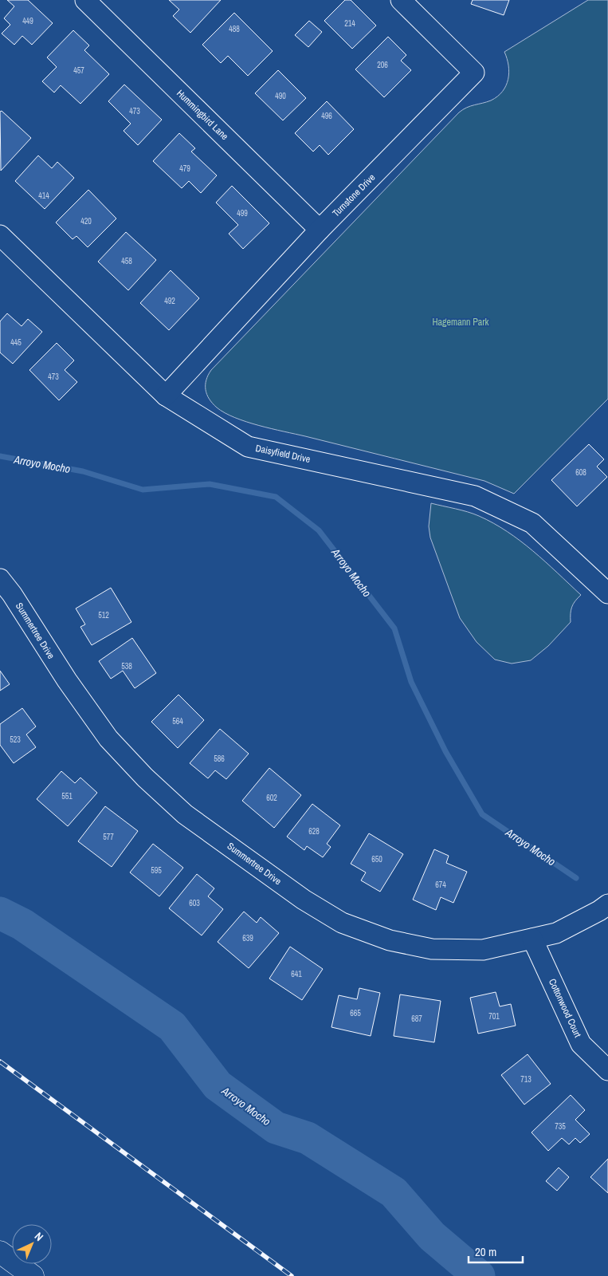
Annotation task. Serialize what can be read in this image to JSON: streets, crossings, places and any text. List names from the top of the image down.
{
  "streets": {
    "street": [
      "Hummingbird Lane",
      "Turnstone Drive",
      "Daisyfield Drive",
      "Summertree Drive",
      "Cottonwood Court"
    ]
  },
  "crossings": [
    ["Hummingbird Lane", "Turnstone Drive"],
    ["Turnstone Drive", "Daisyfield Drive"],
    ["Summertree Drive", "Cottonwood Court"]
  ],
  "water": ["Arroyo Mocho"],
  "parks": ["Hagemann Park"],
  "house_numbers": [
    "449",
    "214",
    "488",
    "206",
    "457",
    "490",
    "473",
    "496",
    "479",
    "414",
    "499",
    "420",
    "458",
    "492",
    "445",
    "473",
    "608",
    "512",
    "538",
    "564",
    "523",
    "586",
    "551",
    "602",
    "628",
    "577",
    "650",
    "595",
    "674",
    "603",
    "639",
    "641",
    "665",
    "701",
    "687",
    "713",
    "735"
  ],
  "scale_bar": "20 m",
  "north": "top right"
}
